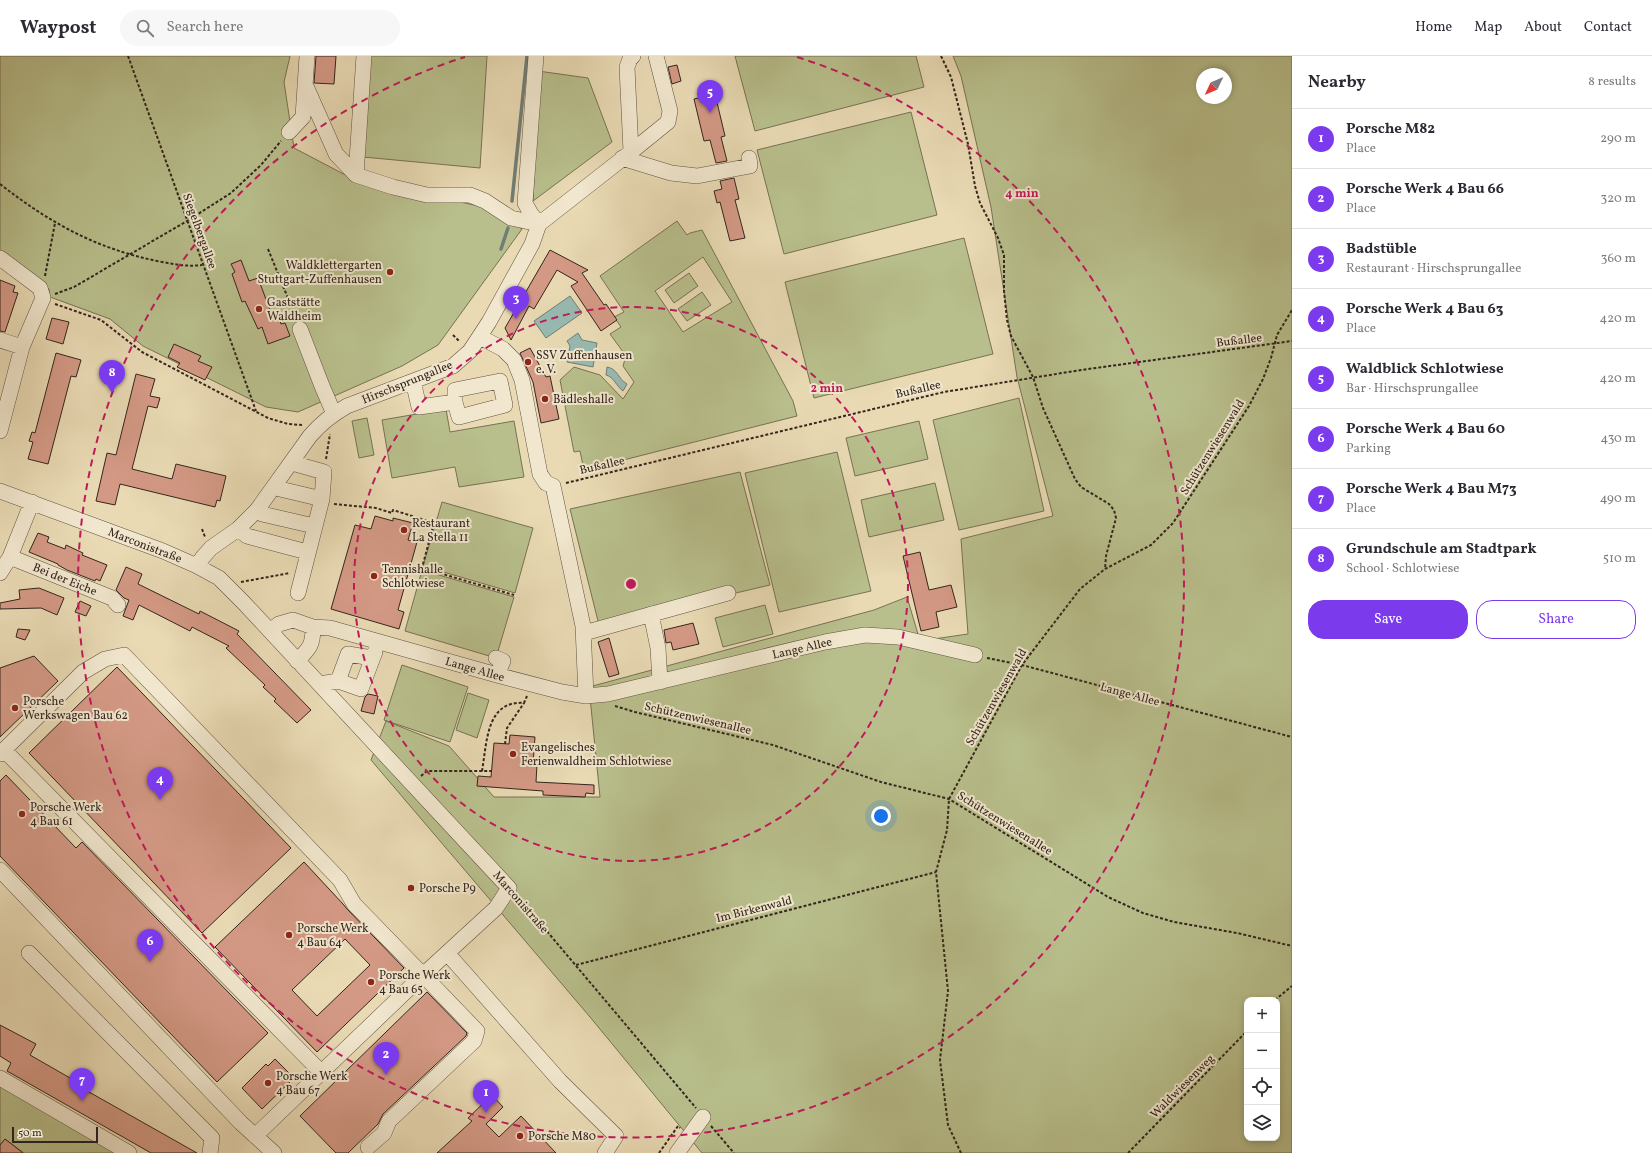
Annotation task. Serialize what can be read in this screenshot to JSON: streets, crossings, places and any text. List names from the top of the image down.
{
  "streets": {
    "street": [
      "Hirschsprungallee",
      "Marconistraße",
      "Bei der Eiche",
      "Lange Allee"
    ],
    "path": [
      "Siegelbergallee",
      "Bußallee",
      "Schützenwiesenwald",
      "Schützenwiesenallee",
      "Im Birkenwald",
      "Waldwiesenweg"
    ]
  },
  "crossings": [
    ["Bußallee", "Schützenwiesenwald"],
    ["Hirschsprungallee", "Marconistraße"],
    ["Schützenwiesenwald", "Lange Allee"],
    ["Schützenwiesenwald", "Schützenwiesenallee"],
    ["Schützenwiesenwald", "Im Birkenwald"],
    ["Marconistraße", "Im Birkenwald"]
  ],
  "places": [
    "Waldklettergarten Stuttgart-Zuffenhausen",
    "Gaststätte Waldheim",
    "SSV Zuffenhausen e. V.",
    "Bädleshalle",
    "Restaurant La Stella 11",
    "Tennishalle Schlotwiese",
    "Porsche Werkswagen Bau 62",
    "Evangelisches Ferienwaldheim Schlotwiese",
    "Porsche Werk 4 Bau 61",
    "Porsche P9",
    "Porsche Werk 4 Bau 64",
    "Porsche Werk 4 Bau 65",
    "Porsche Werk 4 Bau 67",
    "Porsche M80"
  ],
  "scale_bar": "50 m",
  "north": "bottom left",
  "page": {
    "header": "Waypost",
    "search": "Search here",
    "nav": [
      "Home",
      "Map",
      "About",
      "Contact"
    ],
    "heading": ["Nearby", "8 results"],
    "pins": [
      "5",
      "3",
      "8",
      "4",
      "6",
      "2",
      "7",
      "1"
    ],
    "list": [
      {
        "mark": "1",
        "name": "Porsche M82",
        "note": "Place",
        "value": "290 m"
      },
      {
        "mark": "2",
        "name": "Porsche Werk 4 Bau 66",
        "note": "Place",
        "value": "320 m"
      },
      {
        "mark": "3",
        "name": "Badstüble",
        "note": "Restaurant · Hirschsprungallee",
        "value": "360 m"
      },
      {
        "mark": "4",
        "name": "Porsche Werk 4 Bau 63",
        "note": "Place",
        "value": "420 m"
      },
      {
        "mark": "5",
        "name": "Waldblick Schlotwiese",
        "note": "Bar · Hirschsprungallee",
        "value": "420 m"
      },
      {
        "mark": "6",
        "name": "Porsche Werk 4 Bau 60",
        "note": "Parking",
        "value": "430 m"
      },
      {
        "mark": "7",
        "name": "Porsche Werk 4 Bau M73",
        "note": "Place",
        "value": "490 m"
      },
      {
        "mark": "8",
        "name": "Grundschule am Stadtpark",
        "note": "School · Schlotwiese",
        "value": "510 m"
      }
    ],
    "buttons": ["Save", "Share"],
    "map_buttons": ["+", "−"],
    "scale": "50 m"
  },
  "rings": ["4 min", "2 min"]
}
